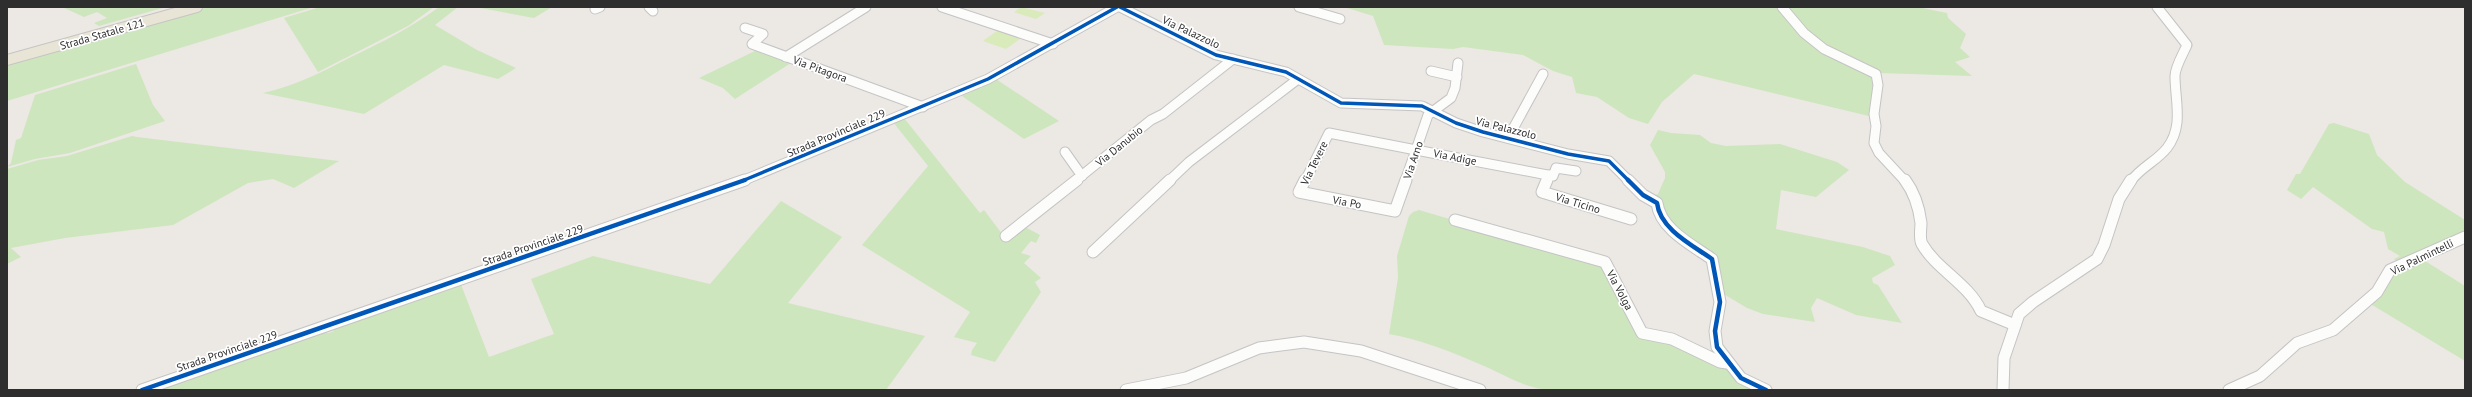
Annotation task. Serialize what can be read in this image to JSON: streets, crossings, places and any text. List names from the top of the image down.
{
  "streets": {
    "main road": ["Strada Statale 121"],
    "street": [
      "Via Palazzolo",
      "Via Pitagora",
      "Strada Provinciale 229",
      "Via Danubio",
      "Via Adige",
      "Via Arno",
      "Via Tevere",
      "Via Po",
      "Via Ticino",
      "Via Palmintelli",
      "Via Volga"
    ]
  },
  "crossings": [
    ["Via Palazzolo", "Strada Provinciale 229"],
    ["Via Palazzolo", "Via Danubio"],
    ["Via Palazzolo", "Via Arno"],
    ["Via Palazzolo", "Via Volga"],
    ["Via Pitagora", "Strada Provinciale 229"],
    ["Via Adige", "Via Arno"],
    ["Via Adige", "Via Tevere"],
    ["Via Adige", "Via Ticino"],
    ["Via Arno", "Via Po"],
    ["Via Tevere", "Via Po"]
  ]
}
